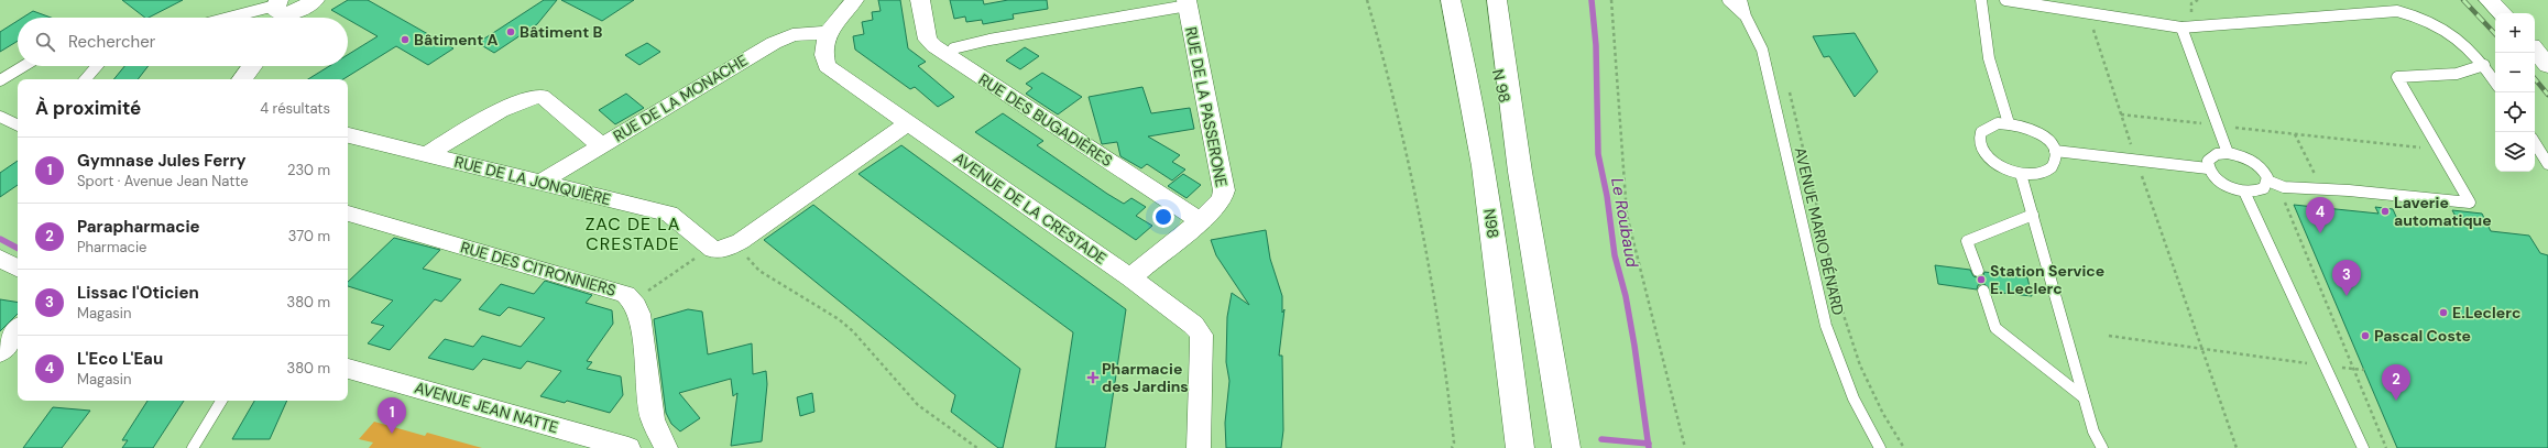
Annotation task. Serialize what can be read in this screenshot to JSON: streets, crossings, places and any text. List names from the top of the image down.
{
  "streets": {
    "main road": ["N 98", "N98"],
    "street": [
      "RUE DE LA MONACHE",
      "RUE DE LA PASSERONE",
      "RUE DES BUGADIÈRES",
      "RUE DE LA JONQUIÈRE",
      "AVENUE DE LA CRESTADE",
      "RUE DES CITRONNIERS",
      "AVENUE JEAN NATTE"
    ],
    "lane": ["AVENUE MARIO BÉNARD"]
  },
  "crossings": [
    ["RUE DE LA MONACHE", "RUE DE LA JONQUIÈRE"],
    ["RUE DE LA MONACHE", "AVENUE DE LA CRESTADE"],
    ["RUE DE LA PASSERONE", "RUE DES BUGADIÈRES"],
    ["RUE DE LA PASSERONE", "AVENUE DE LA CRESTADE"]
  ],
  "districts": ["ZAC DE LA CRESTADE"],
  "water": ["Le Roubaud"],
  "places": {
    "other": [
      "Bâtiment B",
      "Bâtiment A",
      "Laverie automatique",
      "Station Service E. Leclerc",
      "E.Leclerc",
      "Pascal Coste"
    ],
    "health": ["Pharmacie des Jardins"]
  },
  "page": {
    "map_buttons": ["+", "−"],
    "search": "Rechercher",
    "heading": ["À proximité", "4 résultats"],
    "list": [
      {
        "mark": "1",
        "name": "Gymnase Jules Ferry",
        "note": "Sport · Avenue Jean Natte",
        "value": "230 m"
      },
      {
        "mark": "2",
        "name": "Parapharmacie",
        "note": "Pharmacie",
        "value": "370 m"
      },
      {
        "mark": "3",
        "name": "Lissac l'Oticien",
        "note": "Magasin",
        "value": "380 m"
      },
      {
        "mark": "4",
        "name": "L'Eco L'Eau",
        "note": "Magasin",
        "value": "380 m"
      }
    ],
    "pins": [
      "4",
      "3",
      "2",
      "1"
    ]
  }
}
